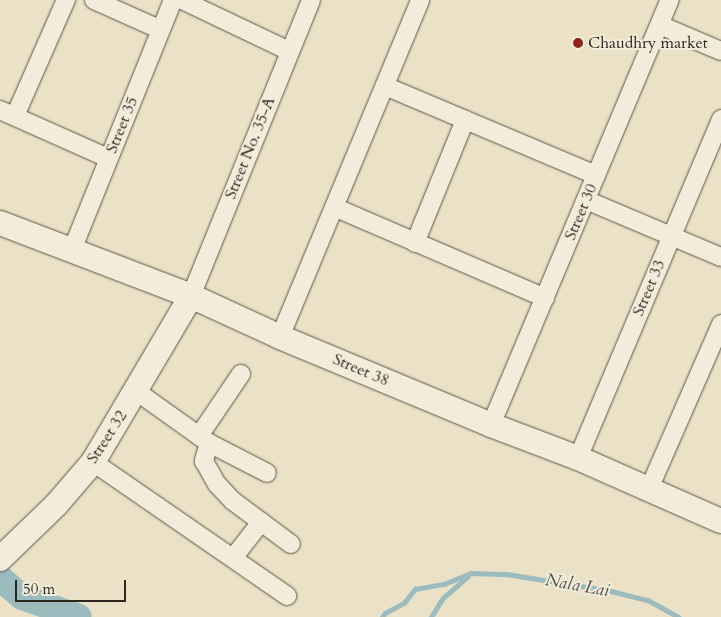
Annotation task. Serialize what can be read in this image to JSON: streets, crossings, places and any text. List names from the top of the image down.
{
  "streets": {
    "street": [
      "Street 35",
      "Street No. 35-A",
      "Street 30",
      "Street 33",
      "Street 38",
      "Street 32"
    ]
  },
  "crossings": [
    ["Street 35", "Street 38"],
    ["Street No. 35-A", "Street 38"],
    ["Street No. 35-A", "Street 32"],
    ["Street 30", "Street 38"],
    ["Street 33", "Street 38"],
    ["Street 38", "Street 32"]
  ],
  "water": ["Nala Lai"],
  "places": ["Chaudhry market"],
  "scale_bar": "50 m"
}
